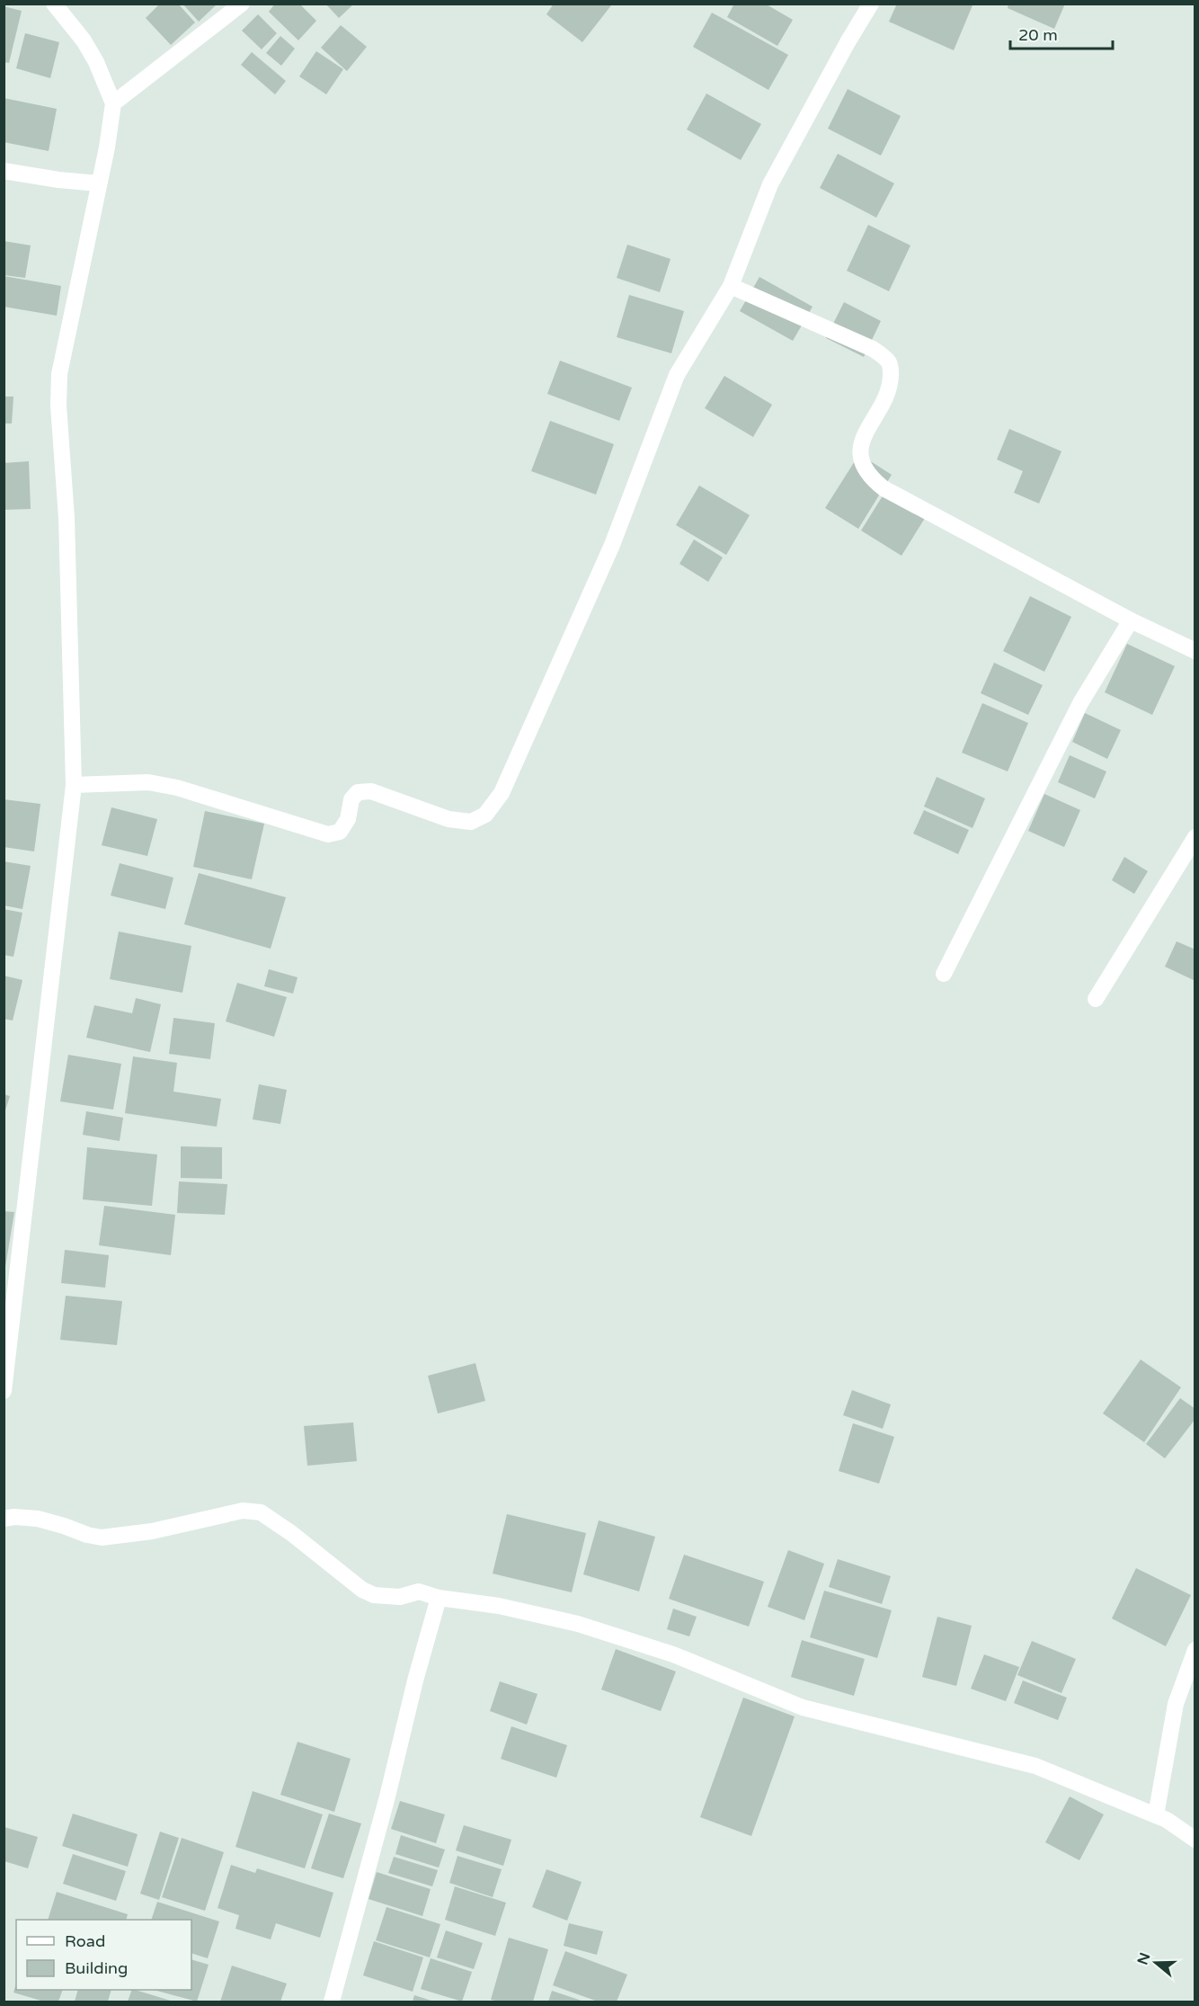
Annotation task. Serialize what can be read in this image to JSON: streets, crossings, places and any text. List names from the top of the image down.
{
  "legend": ["Road", "Building"],
  "scale_bar": "20 m",
  "north": "left"
}
